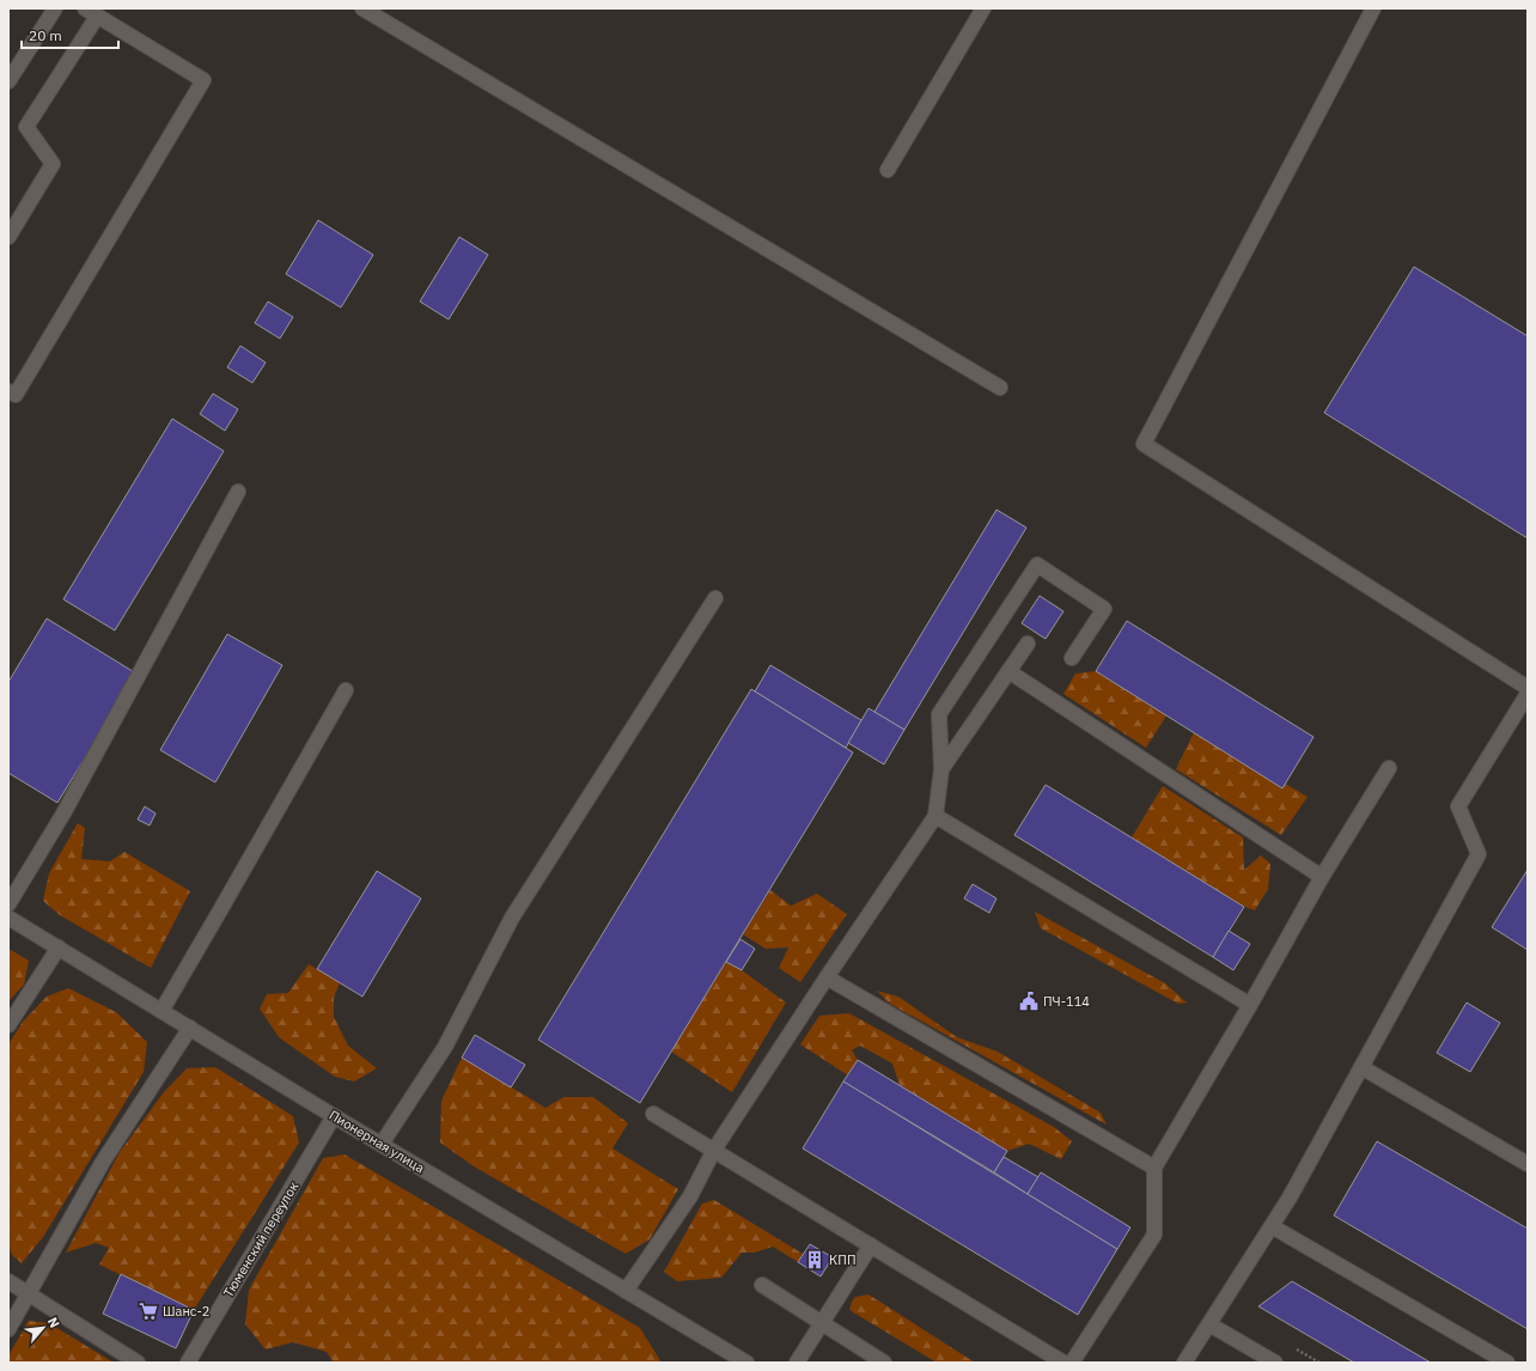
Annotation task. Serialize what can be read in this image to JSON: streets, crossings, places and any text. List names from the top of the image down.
{
  "streets": {
    "main road": ["Пионерная улица", "Тюменский переулок"]
  },
  "crossings": [
    ["Пионерная улица", "Тюменский переулок"]
  ],
  "places": {
    "public building": ["ПЧ-114"],
    "building": ["КПП"],
    "supermarket": ["Шанс-2"]
  },
  "scale_bar": "20 m",
  "north": "top right"
}
